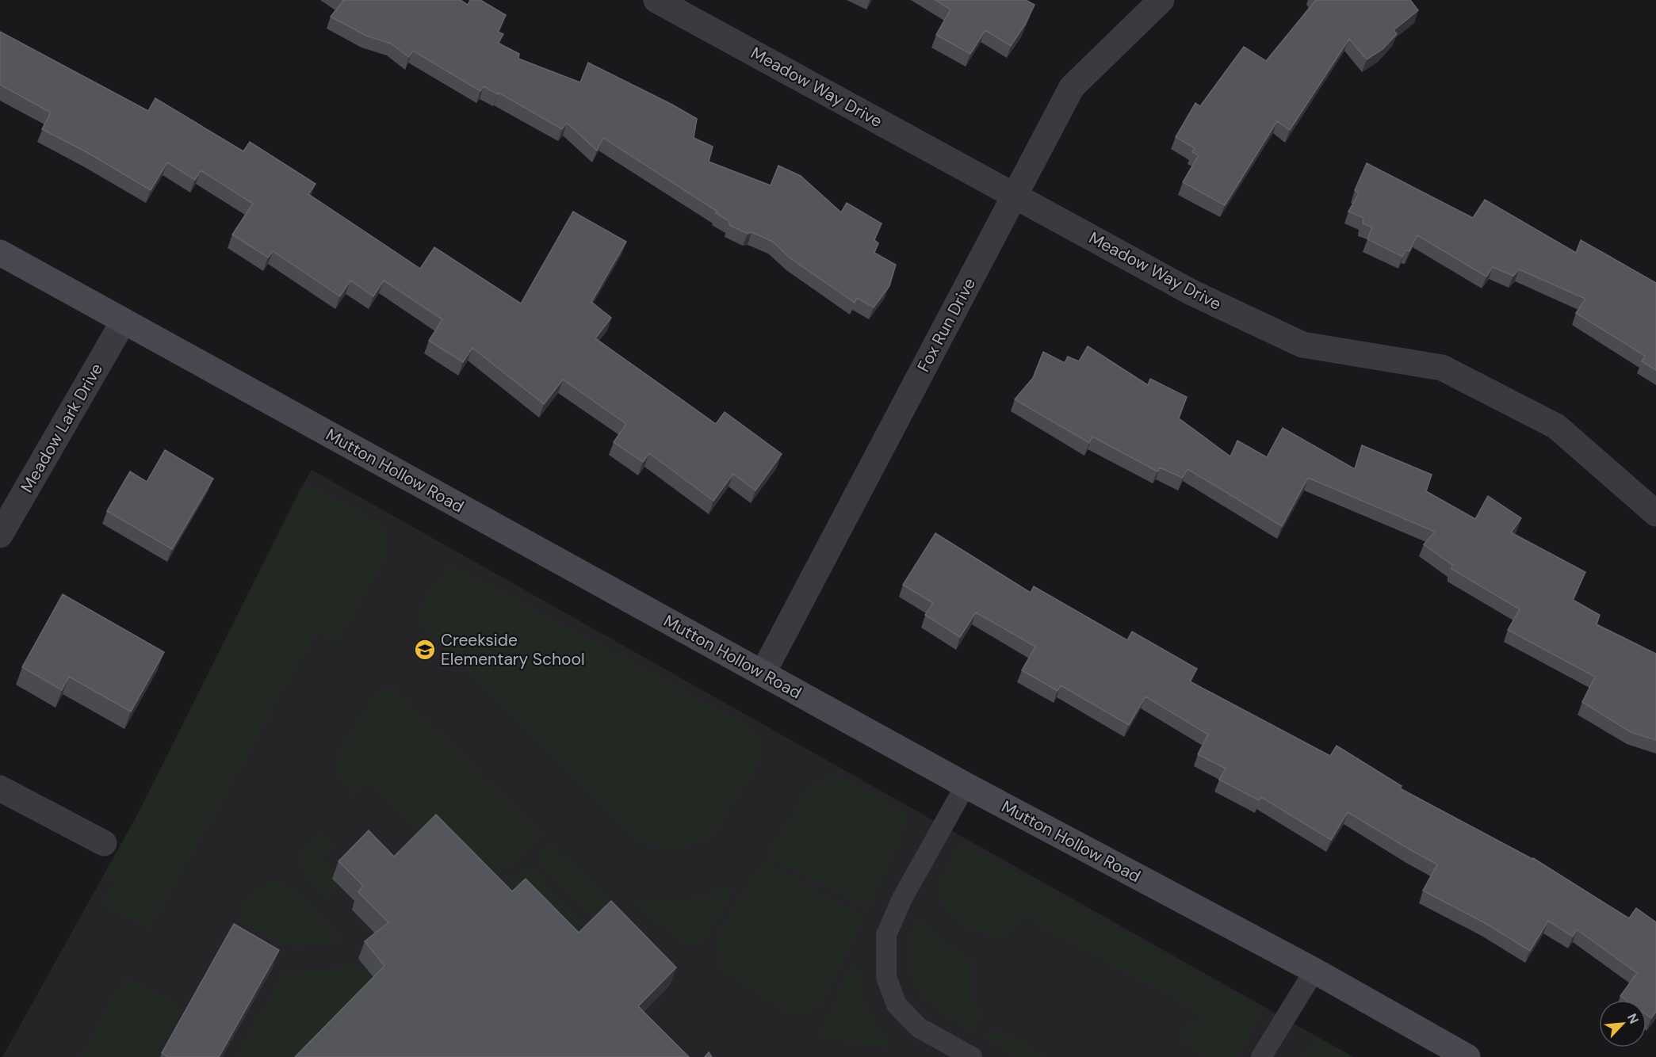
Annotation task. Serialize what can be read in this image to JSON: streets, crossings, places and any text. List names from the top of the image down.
{
  "streets": {
    "street": [
      "Meadow Way Drive",
      "Fox Run Drive",
      "Meadow Lark Drive",
      "Mutton Hollow Road"
    ]
  },
  "crossings": [
    ["Meadow Way Drive", "Fox Run Drive"],
    ["Fox Run Drive", "Mutton Hollow Road"],
    ["Meadow Lark Drive", "Mutton Hollow Road"]
  ],
  "places": {
    "school or university": ["Creekside Elementary School"]
  },
  "north": "top right"
}
